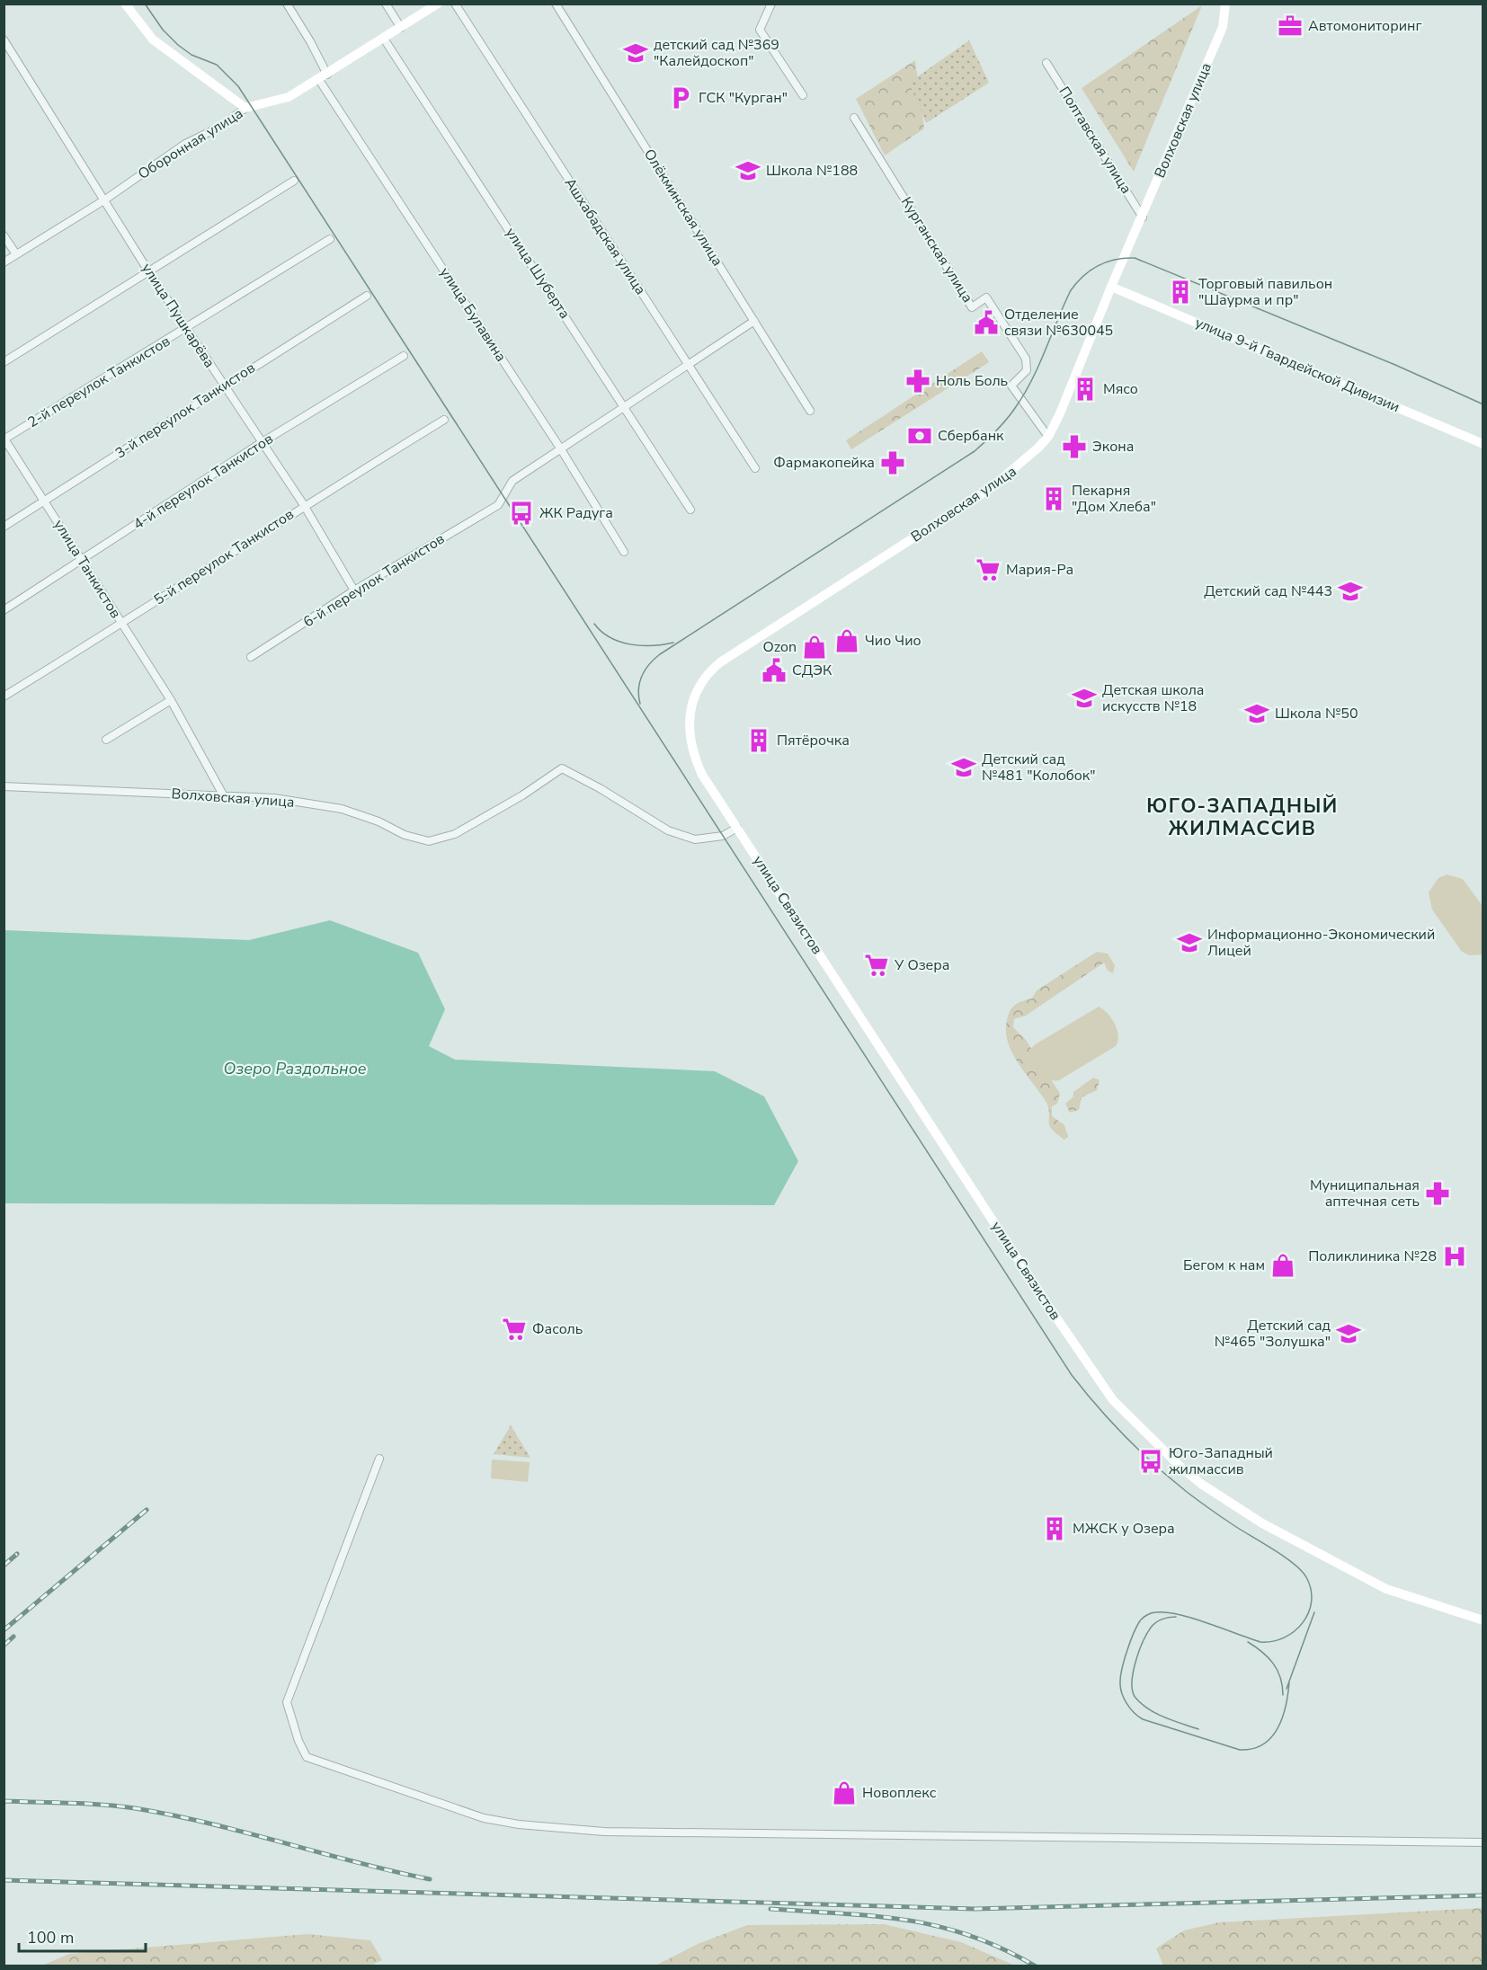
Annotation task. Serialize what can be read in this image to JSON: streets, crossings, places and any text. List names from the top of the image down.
{
  "streets": {
    "main road": [
      "Волховская улица",
      "Оборонная улица",
      "улица 9-й Гвардейской Дивизии",
      "улица Связистов"
    ],
    "street": [
      "Полтавская улица",
      "Олёкминская улица",
      "Ашхабадская улица",
      "Курганская улица",
      "улица Шуберта",
      "улица Булавина",
      "улица Пушкарёва",
      "2-й переулок Танкистов",
      "3-й переулок Танкистов",
      "4-й переулок Танкистов",
      "5-й переулок Танкистов",
      "улица Танкистов",
      "6-й переулок Танкистов"
    ]
  },
  "crossings": [
    ["Волховская улица", "Полтавская улица"],
    ["Волховская улица", "Курганская улица"],
    ["Волховская улица", "улица 9-й Гвардейской Дивизии"],
    ["Волховская улица", "улица Танкистов"],
    ["Волховская улица", "улица Связистов"],
    ["Оборонная улица", "улица Шуберта"],
    ["Оборонная улица", "улица Булавина"],
    ["Оборонная улица", "улица Пушкарёва"],
    ["улица Булавина", "6-й переулок Танкистов"],
    ["улица Пушкарёва", "2-й переулок Танкистов"],
    ["улица Пушкарёва", "3-й переулок Танкистов"],
    ["улица Пушкарёва", "4-й переулок Танкистов"],
    ["улица Пушкарёва", "5-й переулок Танкистов"],
    ["улица Пушкарёва", "6-й переулок Танкистов"],
    ["2-й переулок Танкистов", "улица Танкистов"],
    ["3-й переулок Танкистов", "улица Танкистов"],
    ["4-й переулок Танкистов", "улица Танкистов"],
    ["5-й переулок Танкистов", "улица Танкистов"]
  ],
  "districts": ["ЮГО-ЗАПАДНЫЙ ЖИЛМАССИВ"],
  "water": ["Озеро Раздольное"],
  "places": {
    "office": ["Автомониторинг"],
    "school or university": [
      "детский сад №369 \"Калейдоскоп\"",
      "Школа №188",
      "Детский сад №443",
      "Детская школа искусств №18",
      "Школа №50",
      "Детский сад №481 \"Колобок\"",
      "Информационно-Экономический Лицей",
      "Детский сад №465 \"Золушка\""
    ],
    "parking": ["ГСК \"Курган\""],
    "building": [
      "Торговый павильон \"Шаурма и пр\"",
      "Мясо",
      "Пекарня \"Дом Хлеба\"",
      "Пятёрочка",
      "МЖСК у Озера"
    ],
    "public building": ["Отделение связи №630045", "СДЭК"],
    "pharmacy": [
      "Ноль Боль",
      "Экона",
      "Фармакопейка",
      "Муниципальная аптечная сеть"
    ],
    "bank": ["Сбербанк"],
    "bus stop": ["ЖК Радуга", "Юго-Западный жилмассив"],
    "supermarket": ["Мария-Ра", "У Озера", "Фасоль"],
    "shop": [
      "Чио Чио",
      "Ozon",
      "Бегом к нам",
      "Новоплекс"
    ],
    "hospital": ["Поликлиника №28"]
  },
  "scale_bar": "100 m"
}
